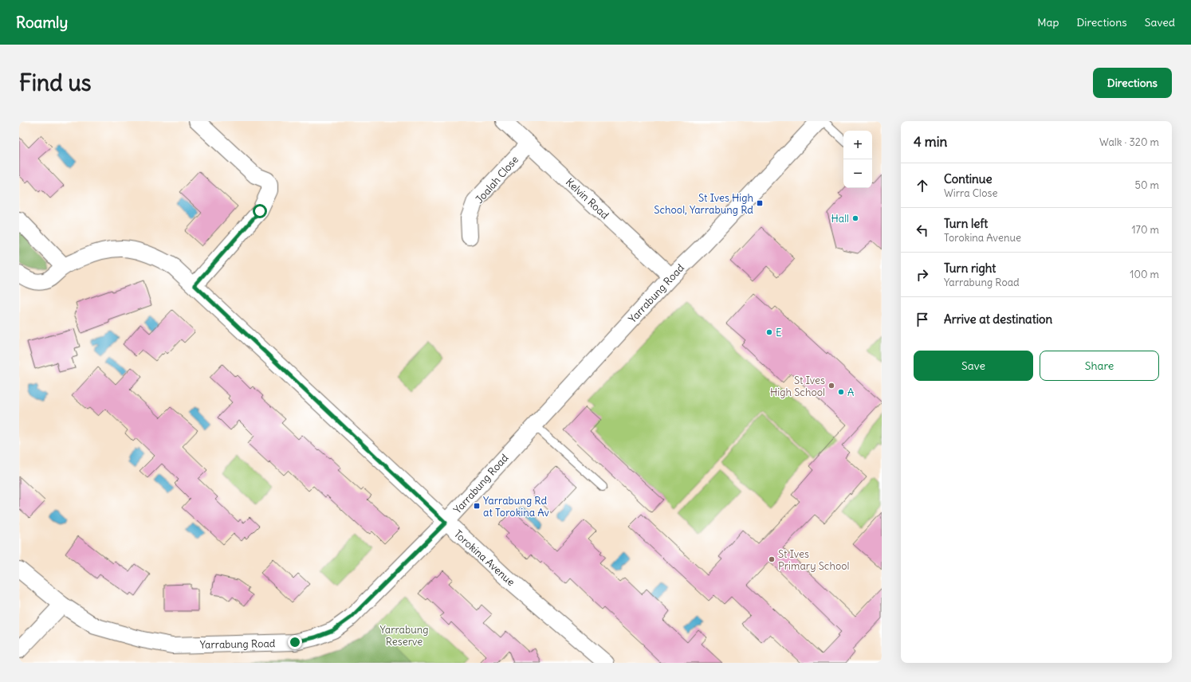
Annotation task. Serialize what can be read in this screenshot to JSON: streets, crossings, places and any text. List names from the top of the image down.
{
  "streets": {
    "street": [
      "Joalah Close",
      "Kelvin Road",
      "Yarrabung Road",
      "Torokina Avenue"
    ]
  },
  "crossings": [
    ["Joalah Close", "Kelvin Road"],
    ["Kelvin Road", "Yarrabung Road"],
    ["Yarrabung Road", "Torokina Avenue"]
  ],
  "parks": ["Yarrabung Reserve"],
  "places": {
    "transit": ["St Ives High School, Yarrabung Rd", "Yarrabung Rd at Torokina Av"],
    "other": [
      "Hall",
      "E",
      "St Ives High School",
      "A",
      "St Ives Primary School"
    ]
  },
  "page": {
    "header": "Roamly",
    "nav": ["Map", "Directions", "Saved"],
    "buttons": [
      "Directions",
      ["Save", "Share"]
    ],
    "title": "Find us",
    "heading": ["4 min", "Walk · 320 m"],
    "map_buttons": ["+", "−"],
    "list": [
      ["Continue", "Wirra Close", "50 m"],
      ["Turn left", "Torokina Avenue", "170 m"],
      ["Turn right", "Yarrabung Road", "100 m"],
      "Arrive at destination"
    ]
  }
}
